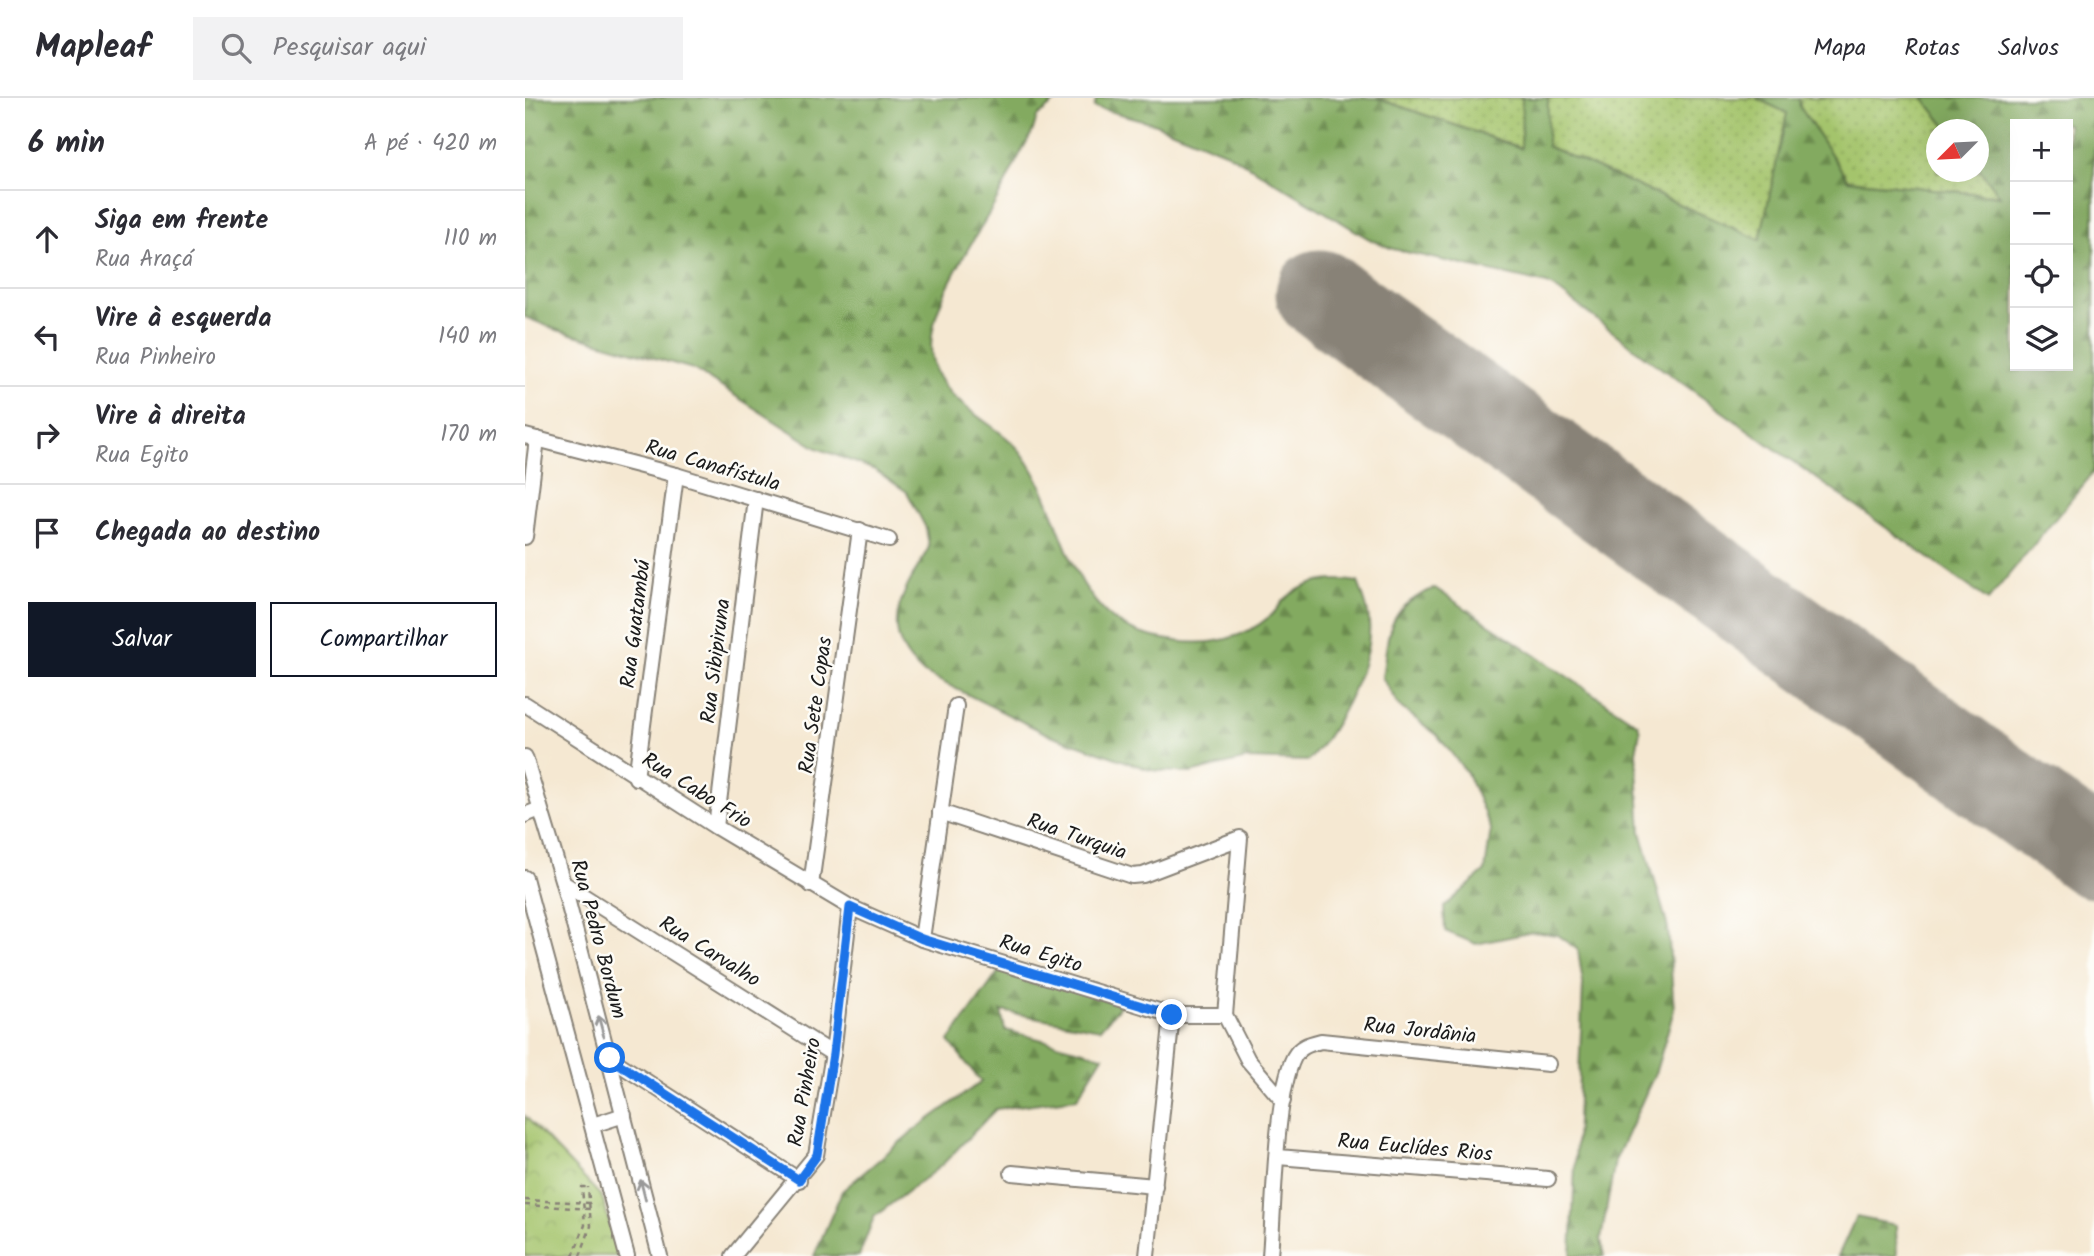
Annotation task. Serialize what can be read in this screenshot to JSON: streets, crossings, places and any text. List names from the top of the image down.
{
  "streets": {
    "street": [
      "Rua Canafístula",
      "Rua Guatambú",
      "Rua Sibipiruna",
      "Rua Sete Copas",
      "Rua Cabo Frio",
      "Rua Turquia",
      "Rua Pedro Bordum",
      "Rua Carvalho",
      "Rua Egito",
      "Rua Jordânia",
      "Rua Pinheiro",
      "Rua Euclídes Rios"
    ]
  },
  "crossings": [
    ["Rua Canafístula", "Rua Guatambú"],
    ["Rua Canafístula", "Rua Sibipiruna"],
    ["Rua Canafístula", "Rua Sete Copas"],
    ["Rua Guatambú", "Rua Cabo Frio"],
    ["Rua Sibipiruna", "Rua Cabo Frio"],
    ["Rua Sete Copas", "Rua Cabo Frio"],
    ["Rua Cabo Frio", "Rua Egito"],
    ["Rua Cabo Frio", "Rua Pinheiro"],
    ["Rua Turquia", "Rua Egito"],
    ["Rua Pedro Bordum", "Rua Carvalho"],
    ["Rua Carvalho", "Rua Pinheiro"],
    ["Rua Egito", "Rua Pinheiro"]
  ],
  "north": "bottom left",
  "page": {
    "header": "Mapleaf",
    "search": "Pesquisar aqui",
    "nav": ["Mapa", "Rotas", "Salvos"],
    "heading": ["6 min", "A pé · 420 m"],
    "map_buttons": ["+", "−"],
    "list": [
      ["Siga em frente", "Rua Araçá", "110 m"],
      ["Vire à esquerda", "Rua Pinheiro", "140 m"],
      ["Vire à direita", "Rua Egito", "170 m"],
      "Chegada ao destino"
    ],
    "buttons": ["Salvar", "Compartilhar"]
  }
}
